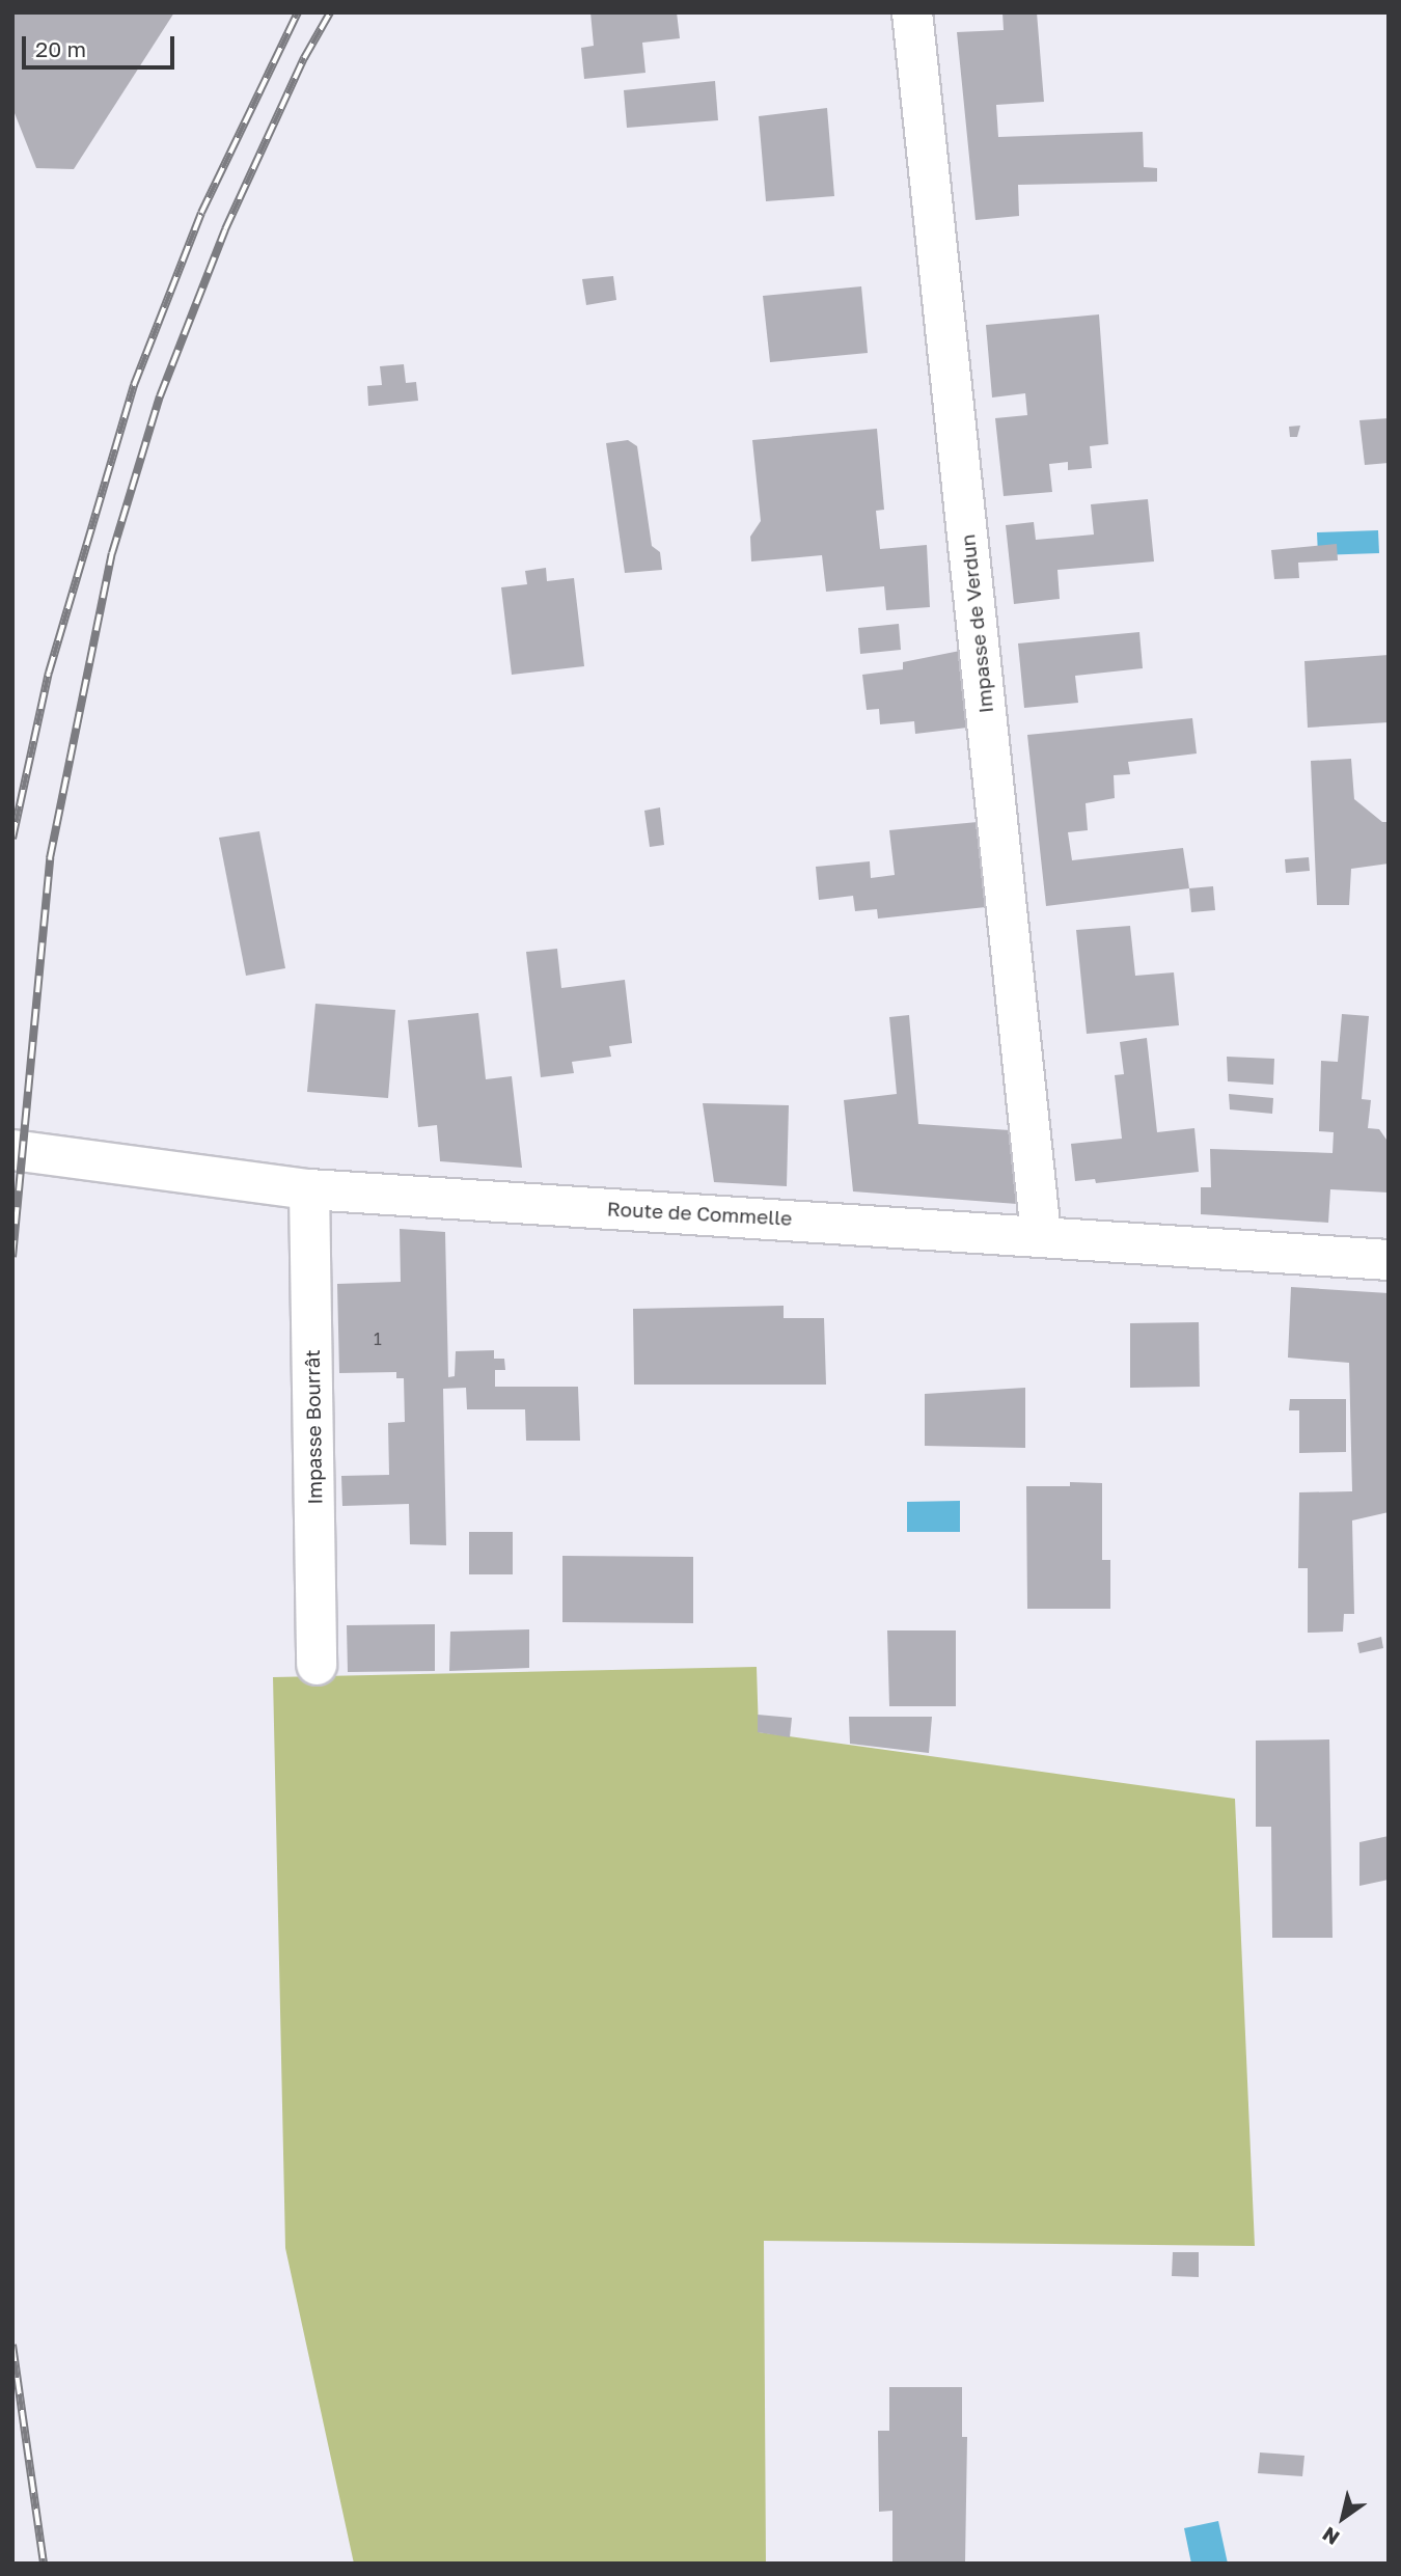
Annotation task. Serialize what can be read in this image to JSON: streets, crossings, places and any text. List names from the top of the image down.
{
  "streets": {
    "street": ["Impasse de Verdun", "Route de Commelle", "Impasse Bourrât"]
  },
  "crossings": [
    ["Impasse de Verdun", "Route de Commelle"],
    ["Route de Commelle", "Impasse Bourrât"]
  ],
  "house_numbers": ["1"],
  "scale_bar": "20 m",
  "north": "bottom left"
}
